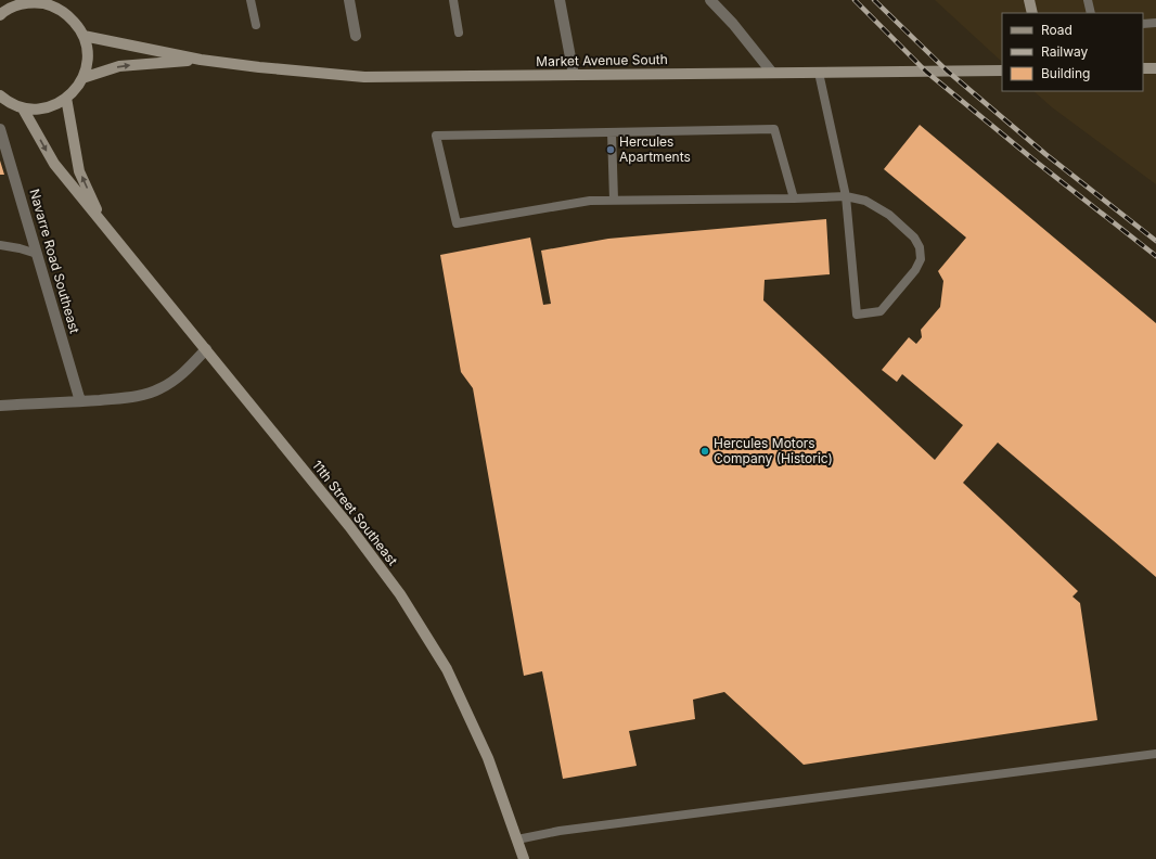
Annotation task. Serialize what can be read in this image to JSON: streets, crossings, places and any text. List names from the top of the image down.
{
  "streets": {
    "street": ["Market Avenue South", "Navarre Road Southeast", "11th Street Southeast"]
  },
  "places": ["Hercules Apartments", "Hercules Motors Company (Historic)"],
  "legend": ["Road", "Railway", "Building"]
}
